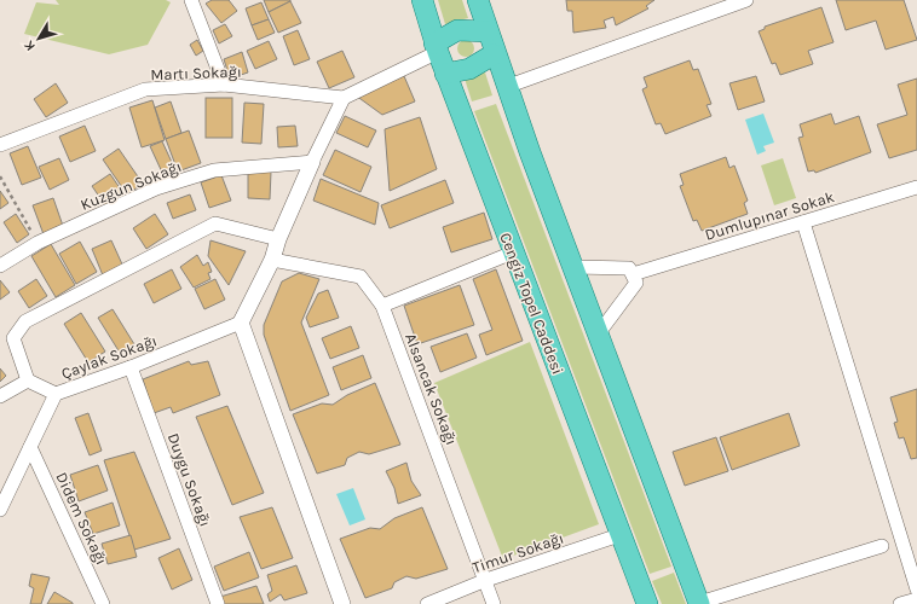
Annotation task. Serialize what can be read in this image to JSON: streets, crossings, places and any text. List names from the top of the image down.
{
  "streets": {
    "main road": ["Cengiz Topel Caddesi"],
    "street": [
      "Martı Sokağı",
      "Kuzgun Sokağı",
      "Dumlupınar Sokak",
      "Çaylak Sokağı",
      "Alsancak Sokağı",
      "Duygu Sokağı",
      "Didem Sokağı",
      "Timur Sokağı"
    ]
  },
  "crossings": [
    ["Cengiz Topel Caddesi", "Timur Sokağı"],
    ["Çaylak Sokağı", "Duygu Sokağı"],
    ["Çaylak Sokağı", "Didem Sokağı"],
    ["Alsancak Sokağı", "Timur Sokağı"]
  ],
  "north": "bottom left"
}
